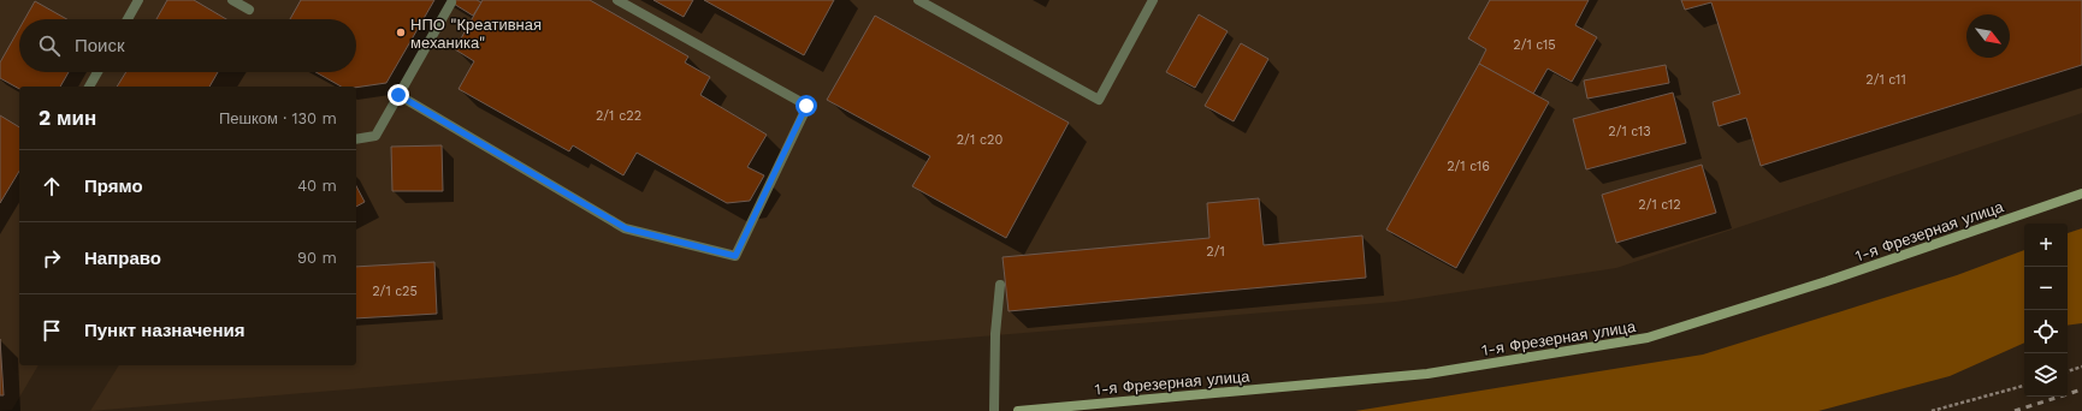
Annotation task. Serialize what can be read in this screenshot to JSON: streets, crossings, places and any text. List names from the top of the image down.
{
  "streets": {
    "street": ["1-я Фрезерная улица"]
  },
  "places": ["НПО \"Креативная механика\""],
  "house_numbers": [
    "2/1 с15",
    "2/1 с11",
    "2/1 c22",
    "2/1 с13",
    "2/1 c20",
    "2/1 с16",
    "2/1 с12",
    "2/1",
    "2/1 с25"
  ],
  "north": "bottom right",
  "page": {
    "search": "Поиск",
    "heading": ["2 мин", "Пешком · 130 m"],
    "list": [
      ["Прямо", "40 m"],
      ["Направо", "90 m"],
      "Пункт назначения"
    ],
    "map_buttons": ["+", "−"]
  }
}
